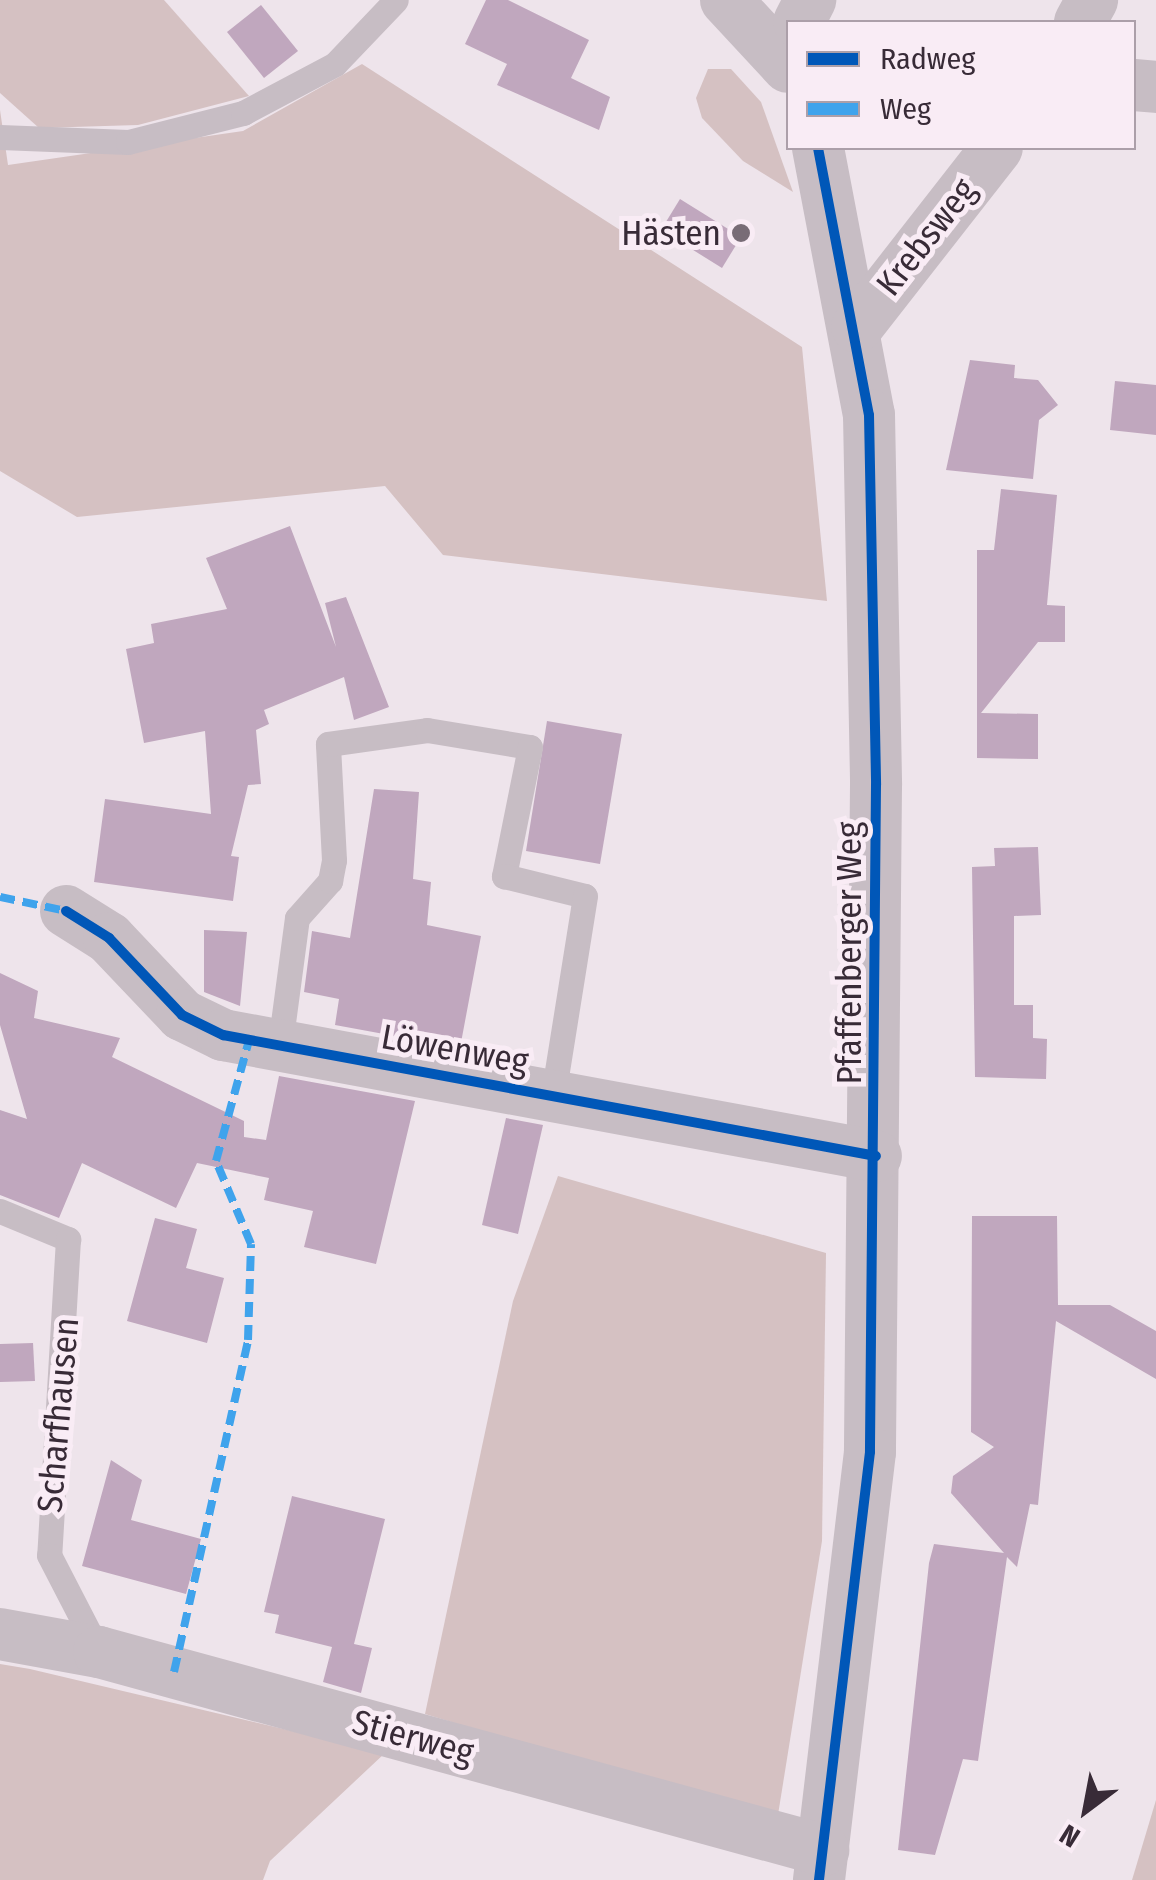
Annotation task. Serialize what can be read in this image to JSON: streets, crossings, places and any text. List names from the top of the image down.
{
  "streets": {
    "street": [
      "Krebsweg",
      "Pfaffenberger Weg",
      "Löwenweg",
      "Stierweg"
    ],
    "lane": ["Scharfhausen"]
  },
  "crossings": [
    ["Krebsweg", "Pfaffenberger Weg"],
    ["Pfaffenberger Weg", "Löwenweg"],
    ["Pfaffenberger Weg", "Stierweg"],
    ["Scharfhausen", "Stierweg"]
  ],
  "places": ["Hästen"],
  "legend": ["Radweg", "Weg"],
  "north": "bottom left"
}
